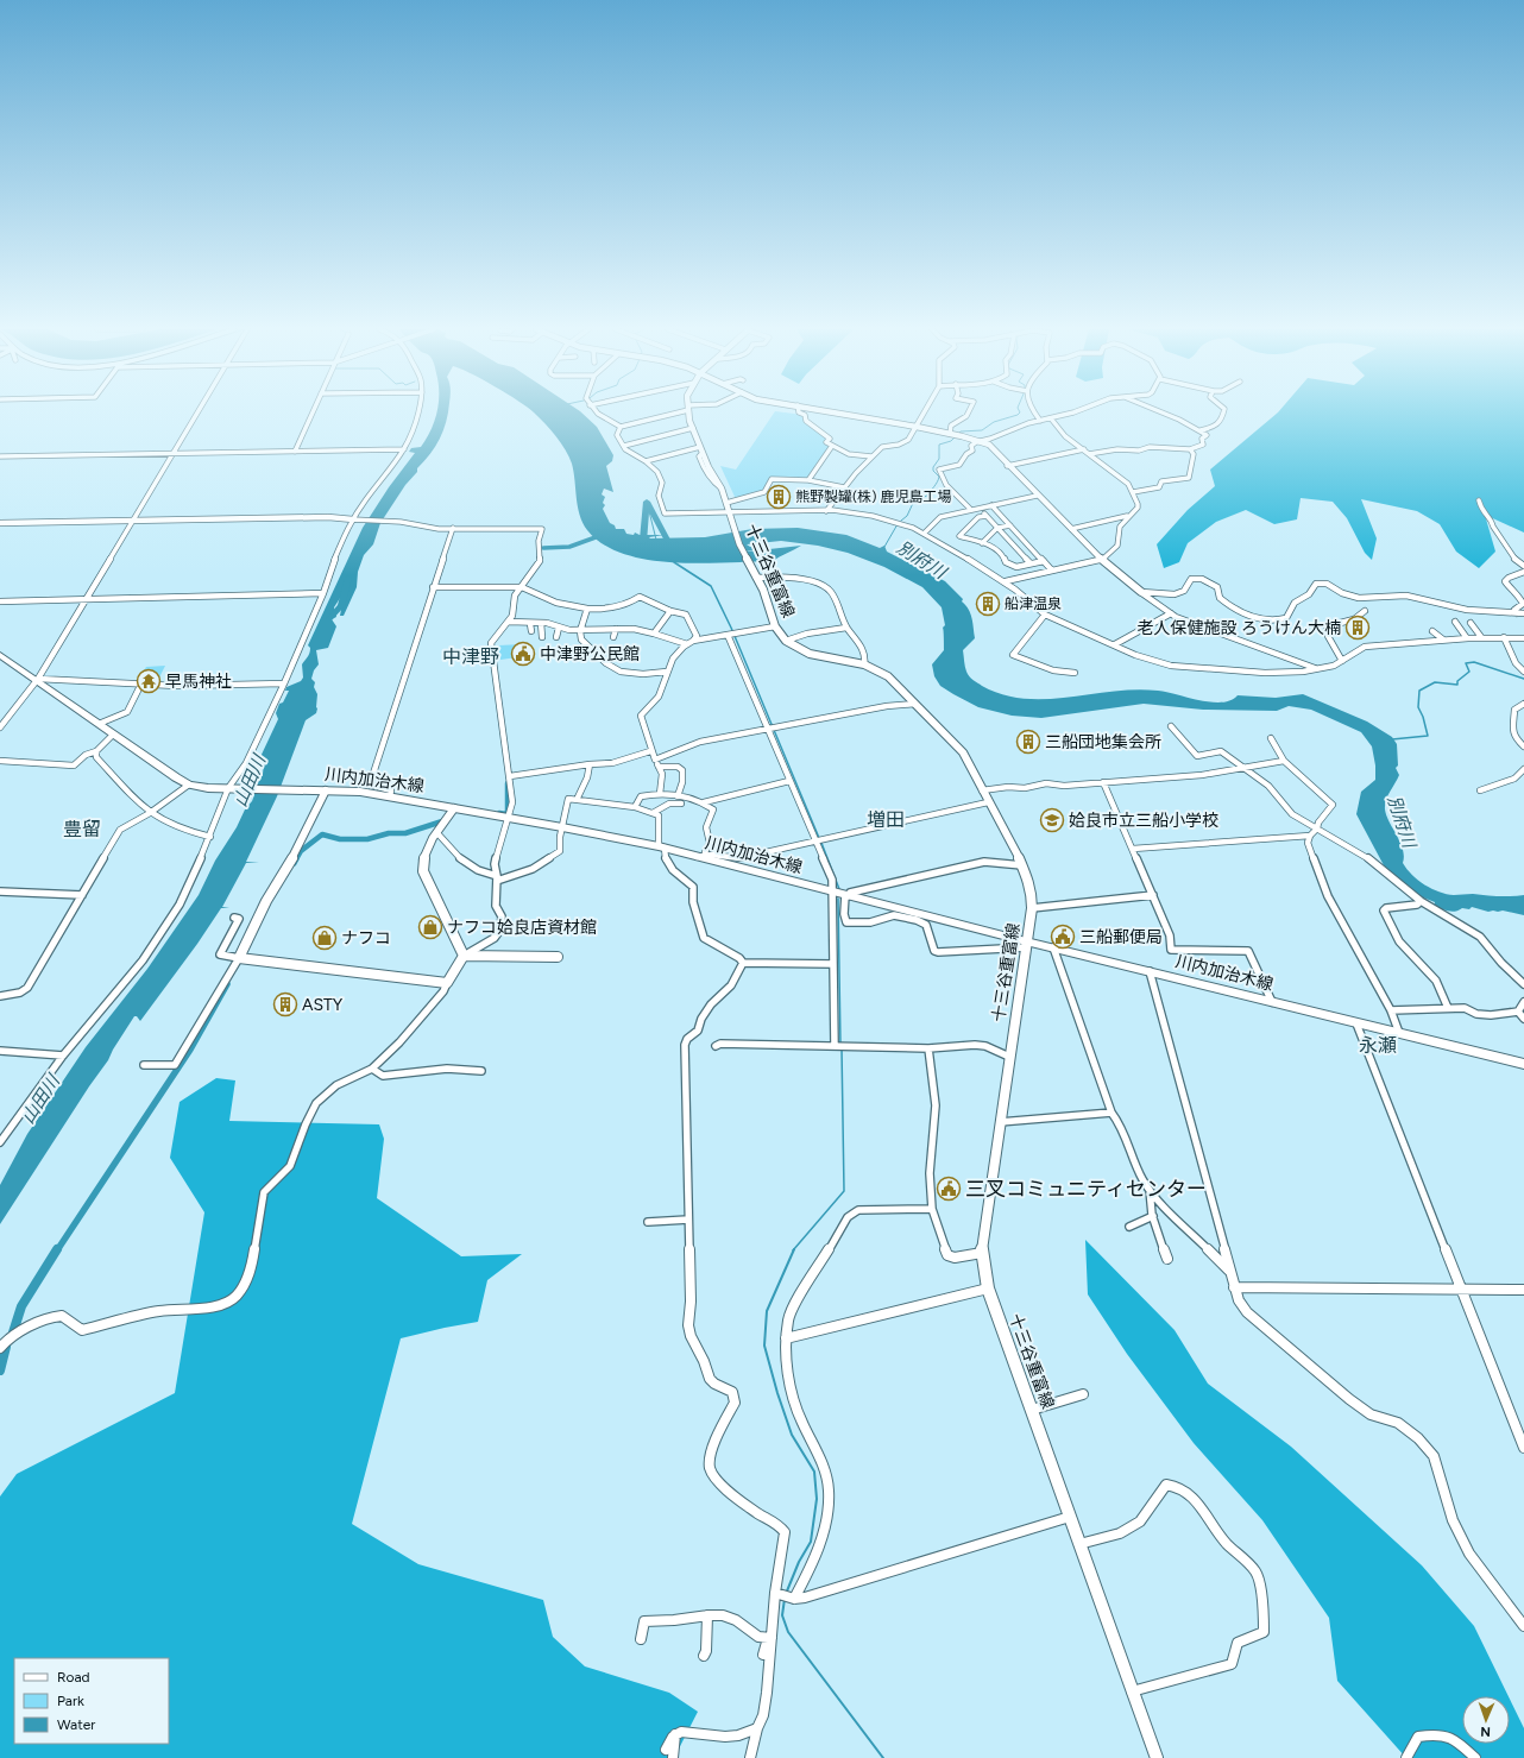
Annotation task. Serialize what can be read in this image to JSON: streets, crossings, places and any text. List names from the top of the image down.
{
  "streets": {
    "main road": ["川内加治木線"],
    "street": ["十三谷重富線"]
  },
  "crossings": [
    ["十三谷重富線", "川内加治木線"]
  ],
  "districts": [
    "中津野",
    "増田",
    "豊留",
    "永瀬"
  ],
  "water": ["別府川", "山田川"],
  "places": {
    "building": [
      "熊野製罐(株) 鹿児島工場",
      "船津温泉",
      "老人保健施設 ろうけん大楠",
      "三船団地集会所",
      "ASTY"
    ],
    "public building": ["中津野公民館", "三船郵便局", "三叉コミュニティセンター"],
    "temple": ["早馬神社"],
    "school or university": ["姶良市立三船小学校"],
    "shop": ["ナフコ姶良店資材館", "ナフコ"]
  },
  "legend": ["Road", "Park", "Water"],
  "north": "bottom"
}
